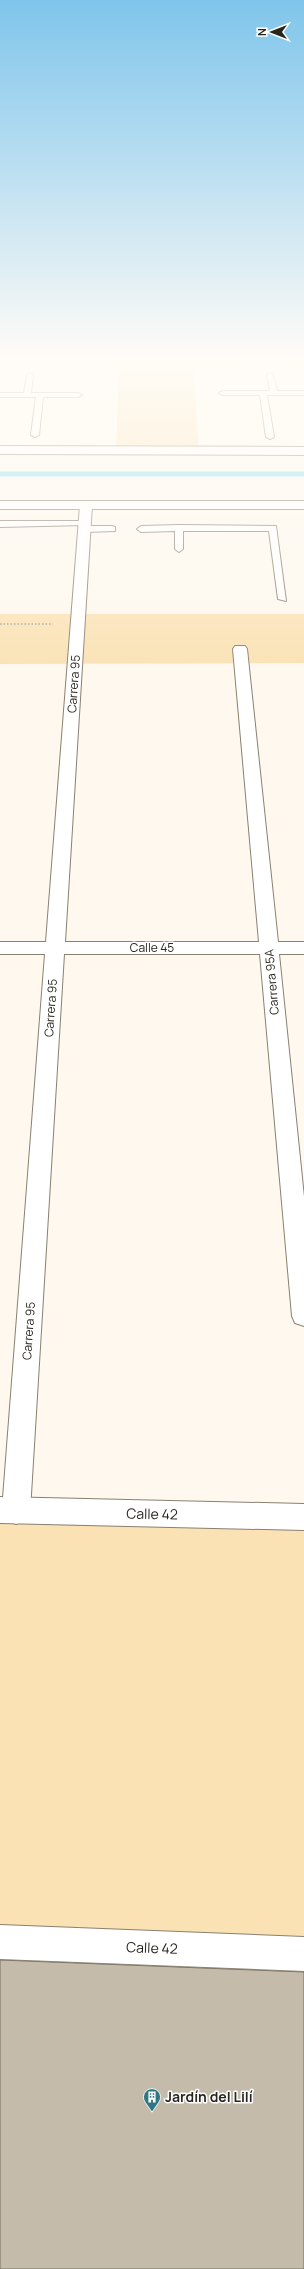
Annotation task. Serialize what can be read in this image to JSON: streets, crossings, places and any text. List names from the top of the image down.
{
  "streets": {
    "street": [
      "Carrera 95",
      "Calle 45",
      "Carrera 95A",
      "Calle 42"
    ]
  },
  "crossings": [
    ["Carrera 95", "Calle 45"],
    ["Carrera 95", "Calle 42"],
    ["Calle 45", "Carrera 95A"]
  ],
  "places": {
    "building": ["Jardín del Lilí"]
  },
  "north": "left"
}
